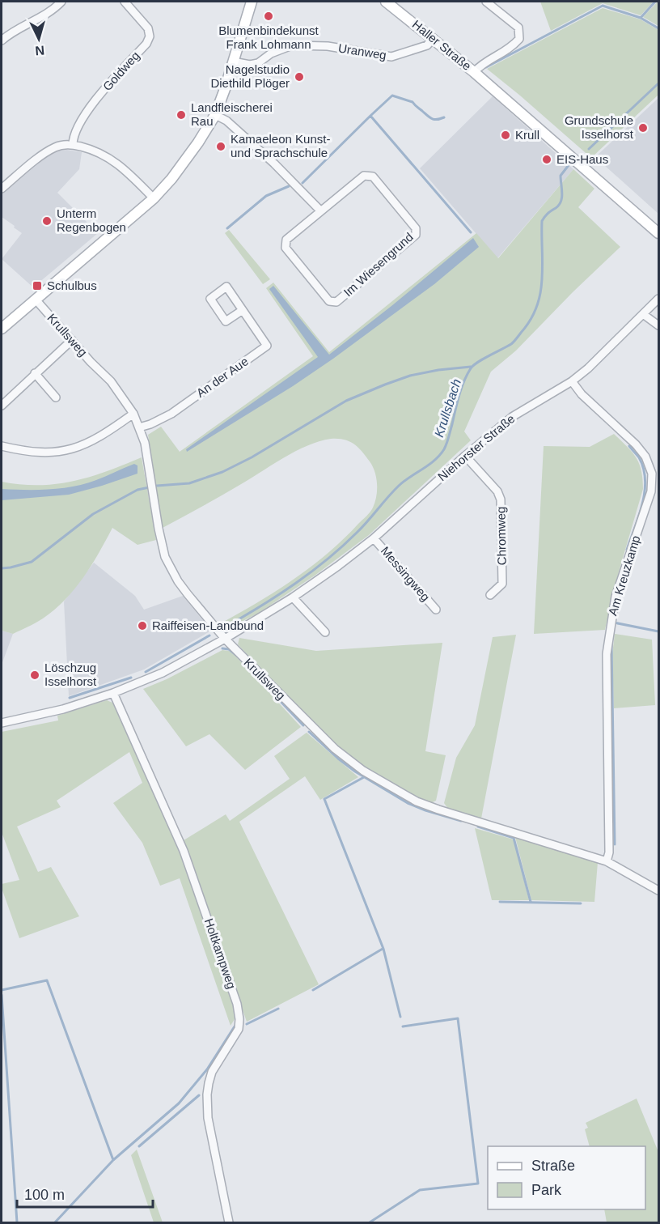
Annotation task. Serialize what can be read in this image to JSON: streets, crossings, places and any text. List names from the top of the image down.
{
  "streets": {
    "street": [
      "Haller Straße",
      "Uranweg",
      "Goldweg",
      "Im Wiesengrund",
      "Krullsweg",
      "An der Aue",
      "Niehorster Straße",
      "Chromweg",
      "Messingweg",
      "Am Kreuzkamp",
      "Holtkampweg"
    ]
  },
  "crossings": [
    ["Haller Straße", "Uranweg"],
    ["Krullsweg", "An der Aue"],
    ["Krullsweg", "Niehorster Straße"],
    ["Krullsweg", "Am Kreuzkamp"],
    ["Niehorster Straße", "Chromweg"],
    ["Niehorster Straße", "Messingweg"],
    ["Niehorster Straße", "Am Kreuzkamp"],
    ["Niehorster Straße", "Holtkampweg"]
  ],
  "water": ["Krullsbach"],
  "places": {
    "other": [
      "Blumenbindekunst Frank Lohmann",
      "Nagelstudio Diethild Plöger",
      "Landfleischerei Rau",
      "Grundschule Isselhorst",
      "Krull",
      "Kamaeleon Kunst- und Sprachschule",
      "EIS-Haus",
      "Unterm Regenbogen",
      "Raiffeisen-Landbund",
      "Löschzug Isselhorst"
    ],
    "transit": ["Schulbus"]
  },
  "legend": ["Straße", "Park"],
  "scale_bar": "100 m",
  "north": "bottom"
}
